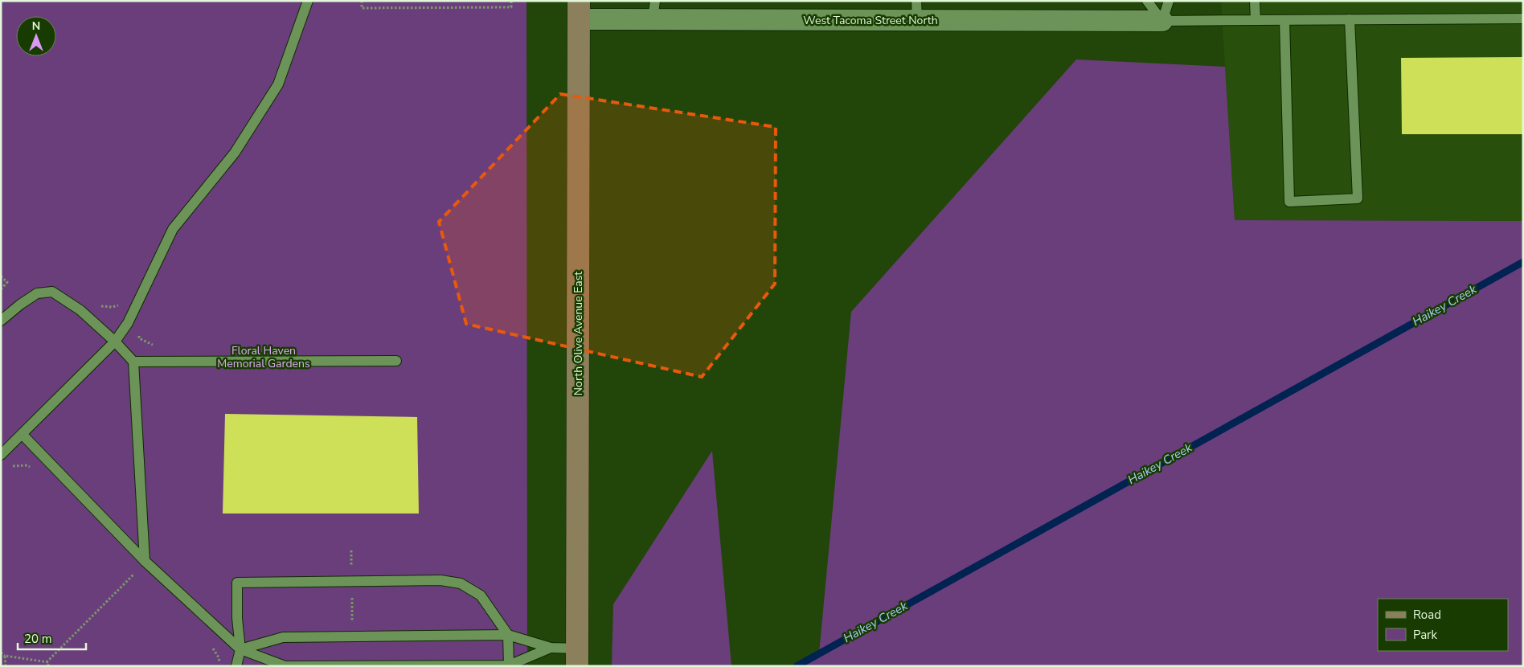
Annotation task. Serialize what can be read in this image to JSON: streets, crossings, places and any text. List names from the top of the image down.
{
  "streets": {
    "street": ["West Tacoma Street North", "North Olive Avenue East"]
  },
  "crossings": [
    ["West Tacoma Street North", "North Olive Avenue East"]
  ],
  "water": ["Haikey Creek"],
  "parks": ["Floral Haven Memorial Gardens"],
  "legend": ["Road", "Park"],
  "scale_bar": "20 m",
  "north": "top"
}
